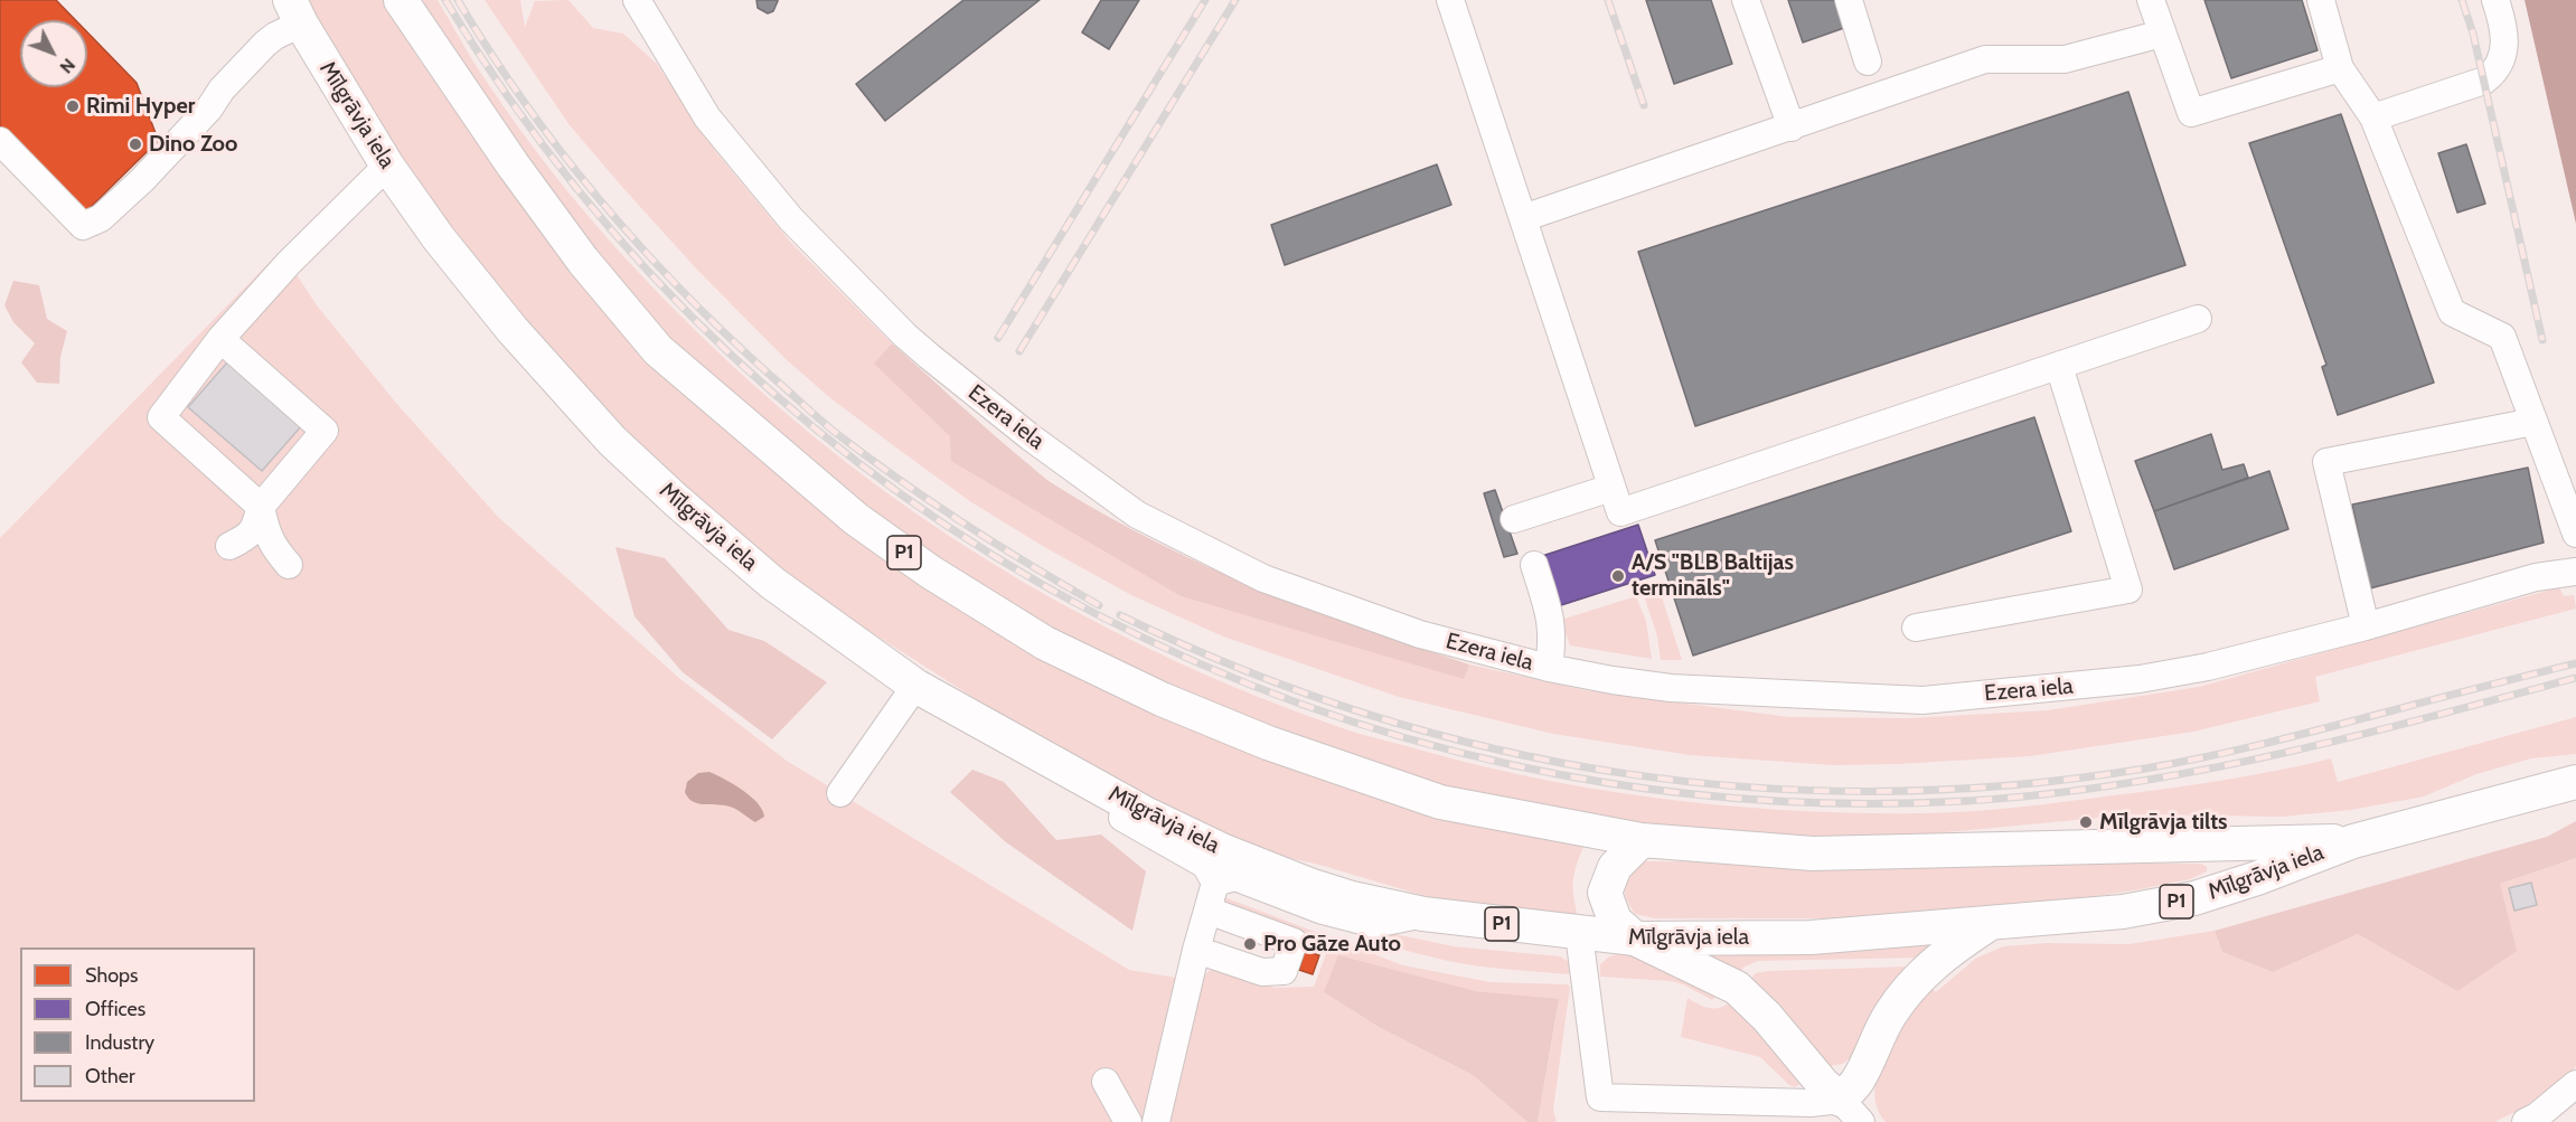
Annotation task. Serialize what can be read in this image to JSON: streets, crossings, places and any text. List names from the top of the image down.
{
  "streets": {
    "main road": ["Mīlgrāvja iela", "P1"],
    "street": ["Ezera iela"]
  },
  "places": [
    "Rimi Hyper",
    "Dino Zoo",
    "A/S \"BLB Baltijas termināls\"",
    "Mīlgrāvja tilts",
    "Pro Gāze Auto"
  ],
  "legend": [
    "Shops",
    "Offices",
    "Industry",
    "Other"
  ],
  "north": "bottom right"
}
